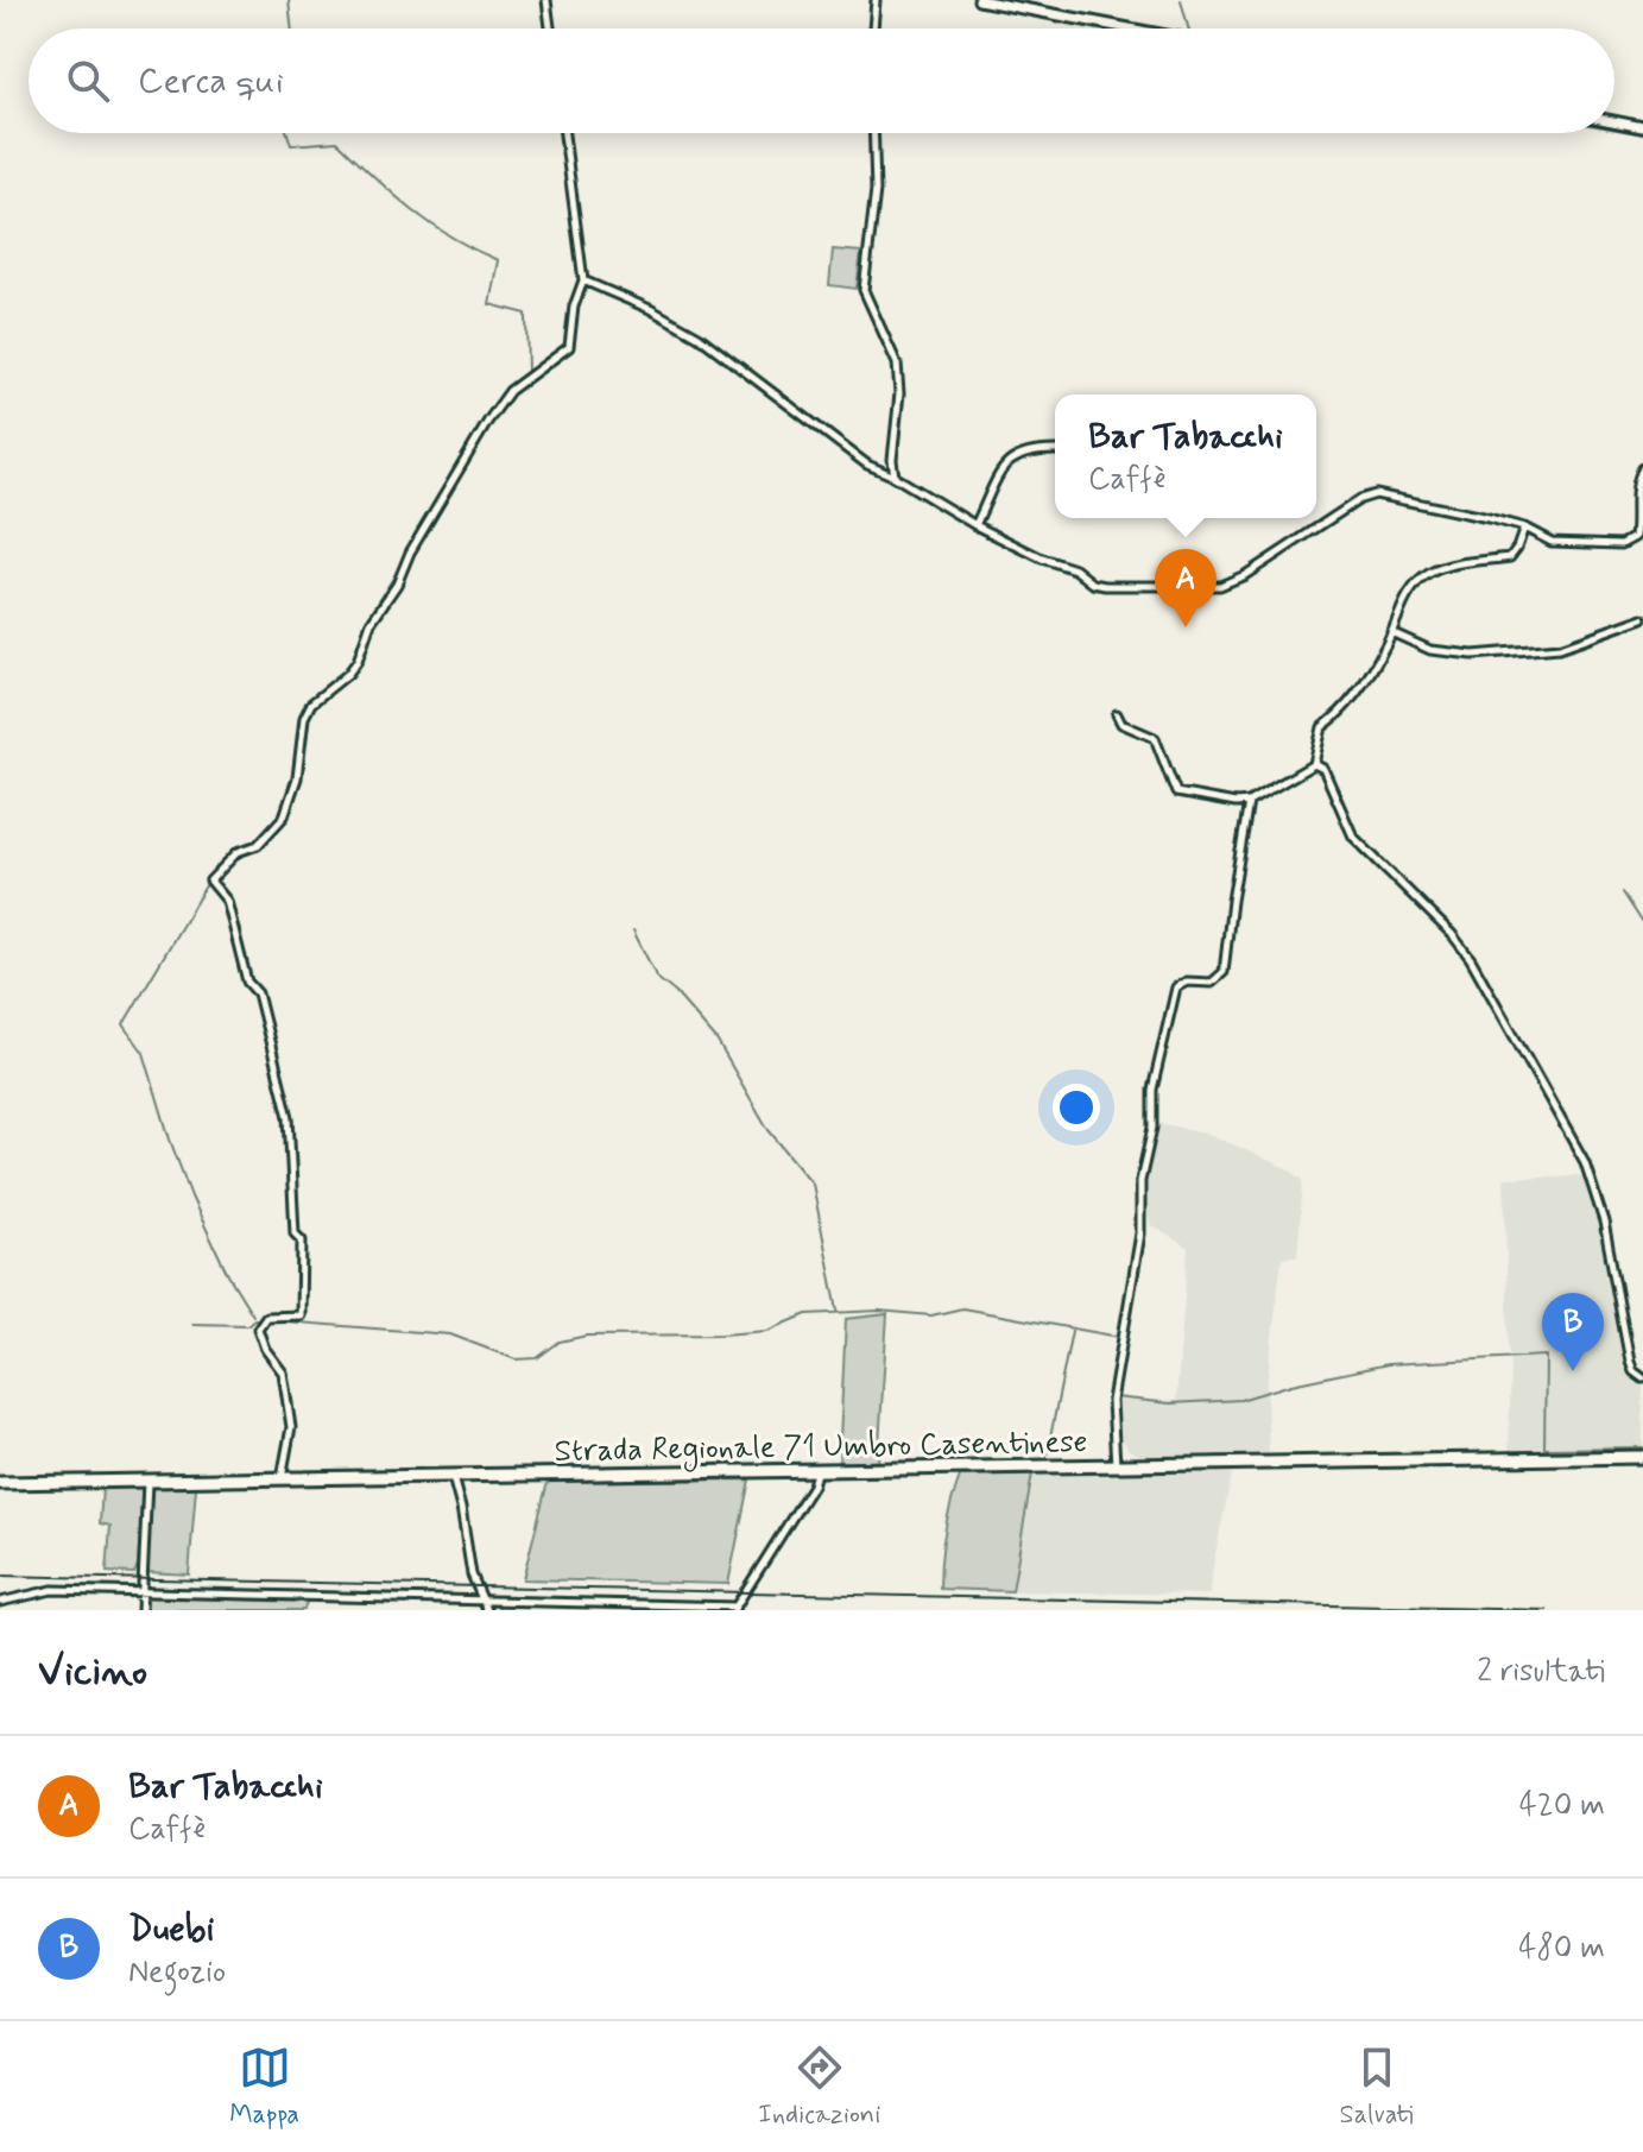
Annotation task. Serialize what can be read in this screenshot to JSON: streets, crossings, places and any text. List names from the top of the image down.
{
  "streets": {
    "main road": ["Strada Regionale 71 Umbro Casentinese"]
  },
  "page": {
    "search": "Cerca qui",
    "popup": ["Bar Tabacchi", "Caffè"],
    "pins": ["A", "B"],
    "heading": ["Vicino", "2 risultati"],
    "list": [
      {
        "mark": "A",
        "name": "Bar Tabacchi",
        "note": "Caffè",
        "value": "420 m"
      },
      {
        "mark": "B",
        "name": "Duebi",
        "note": "Negozio",
        "value": "480 m"
      }
    ],
    "nav": ["Mappa", "Indicazioni", "Salvati"]
  }
}
